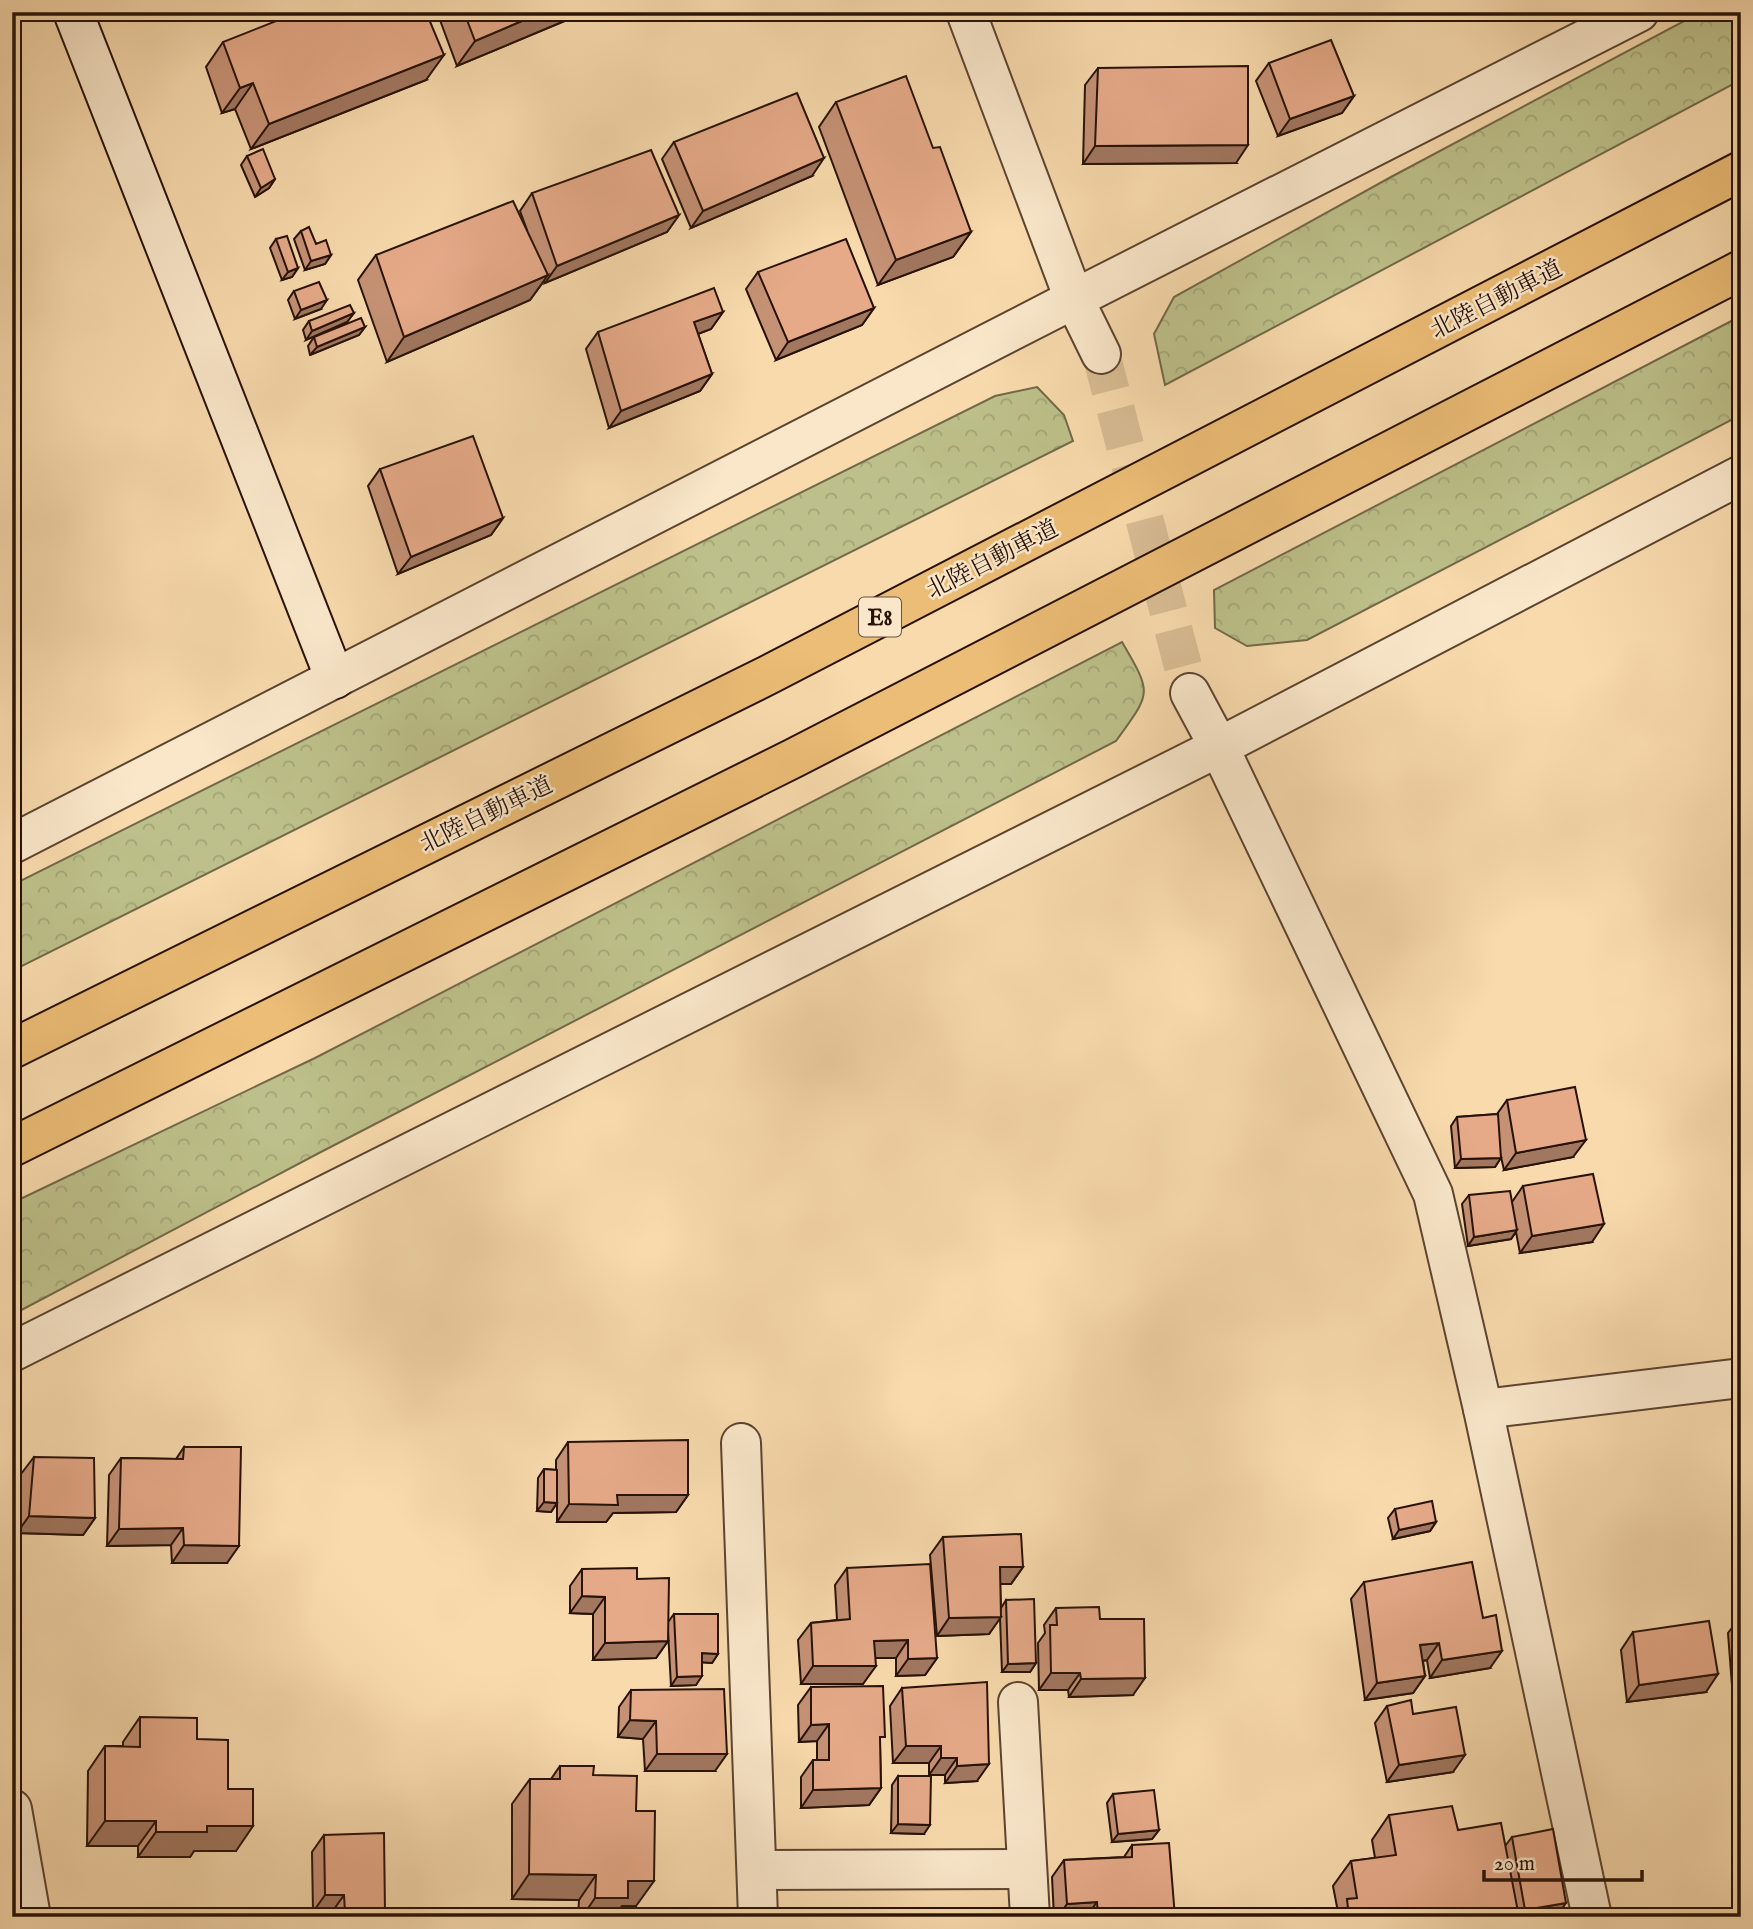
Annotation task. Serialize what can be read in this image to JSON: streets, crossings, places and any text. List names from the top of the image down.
{
  "streets": {
    "highway": ["北陸自動車道", "E8"]
  },
  "scale_bar": "20 m"
}
